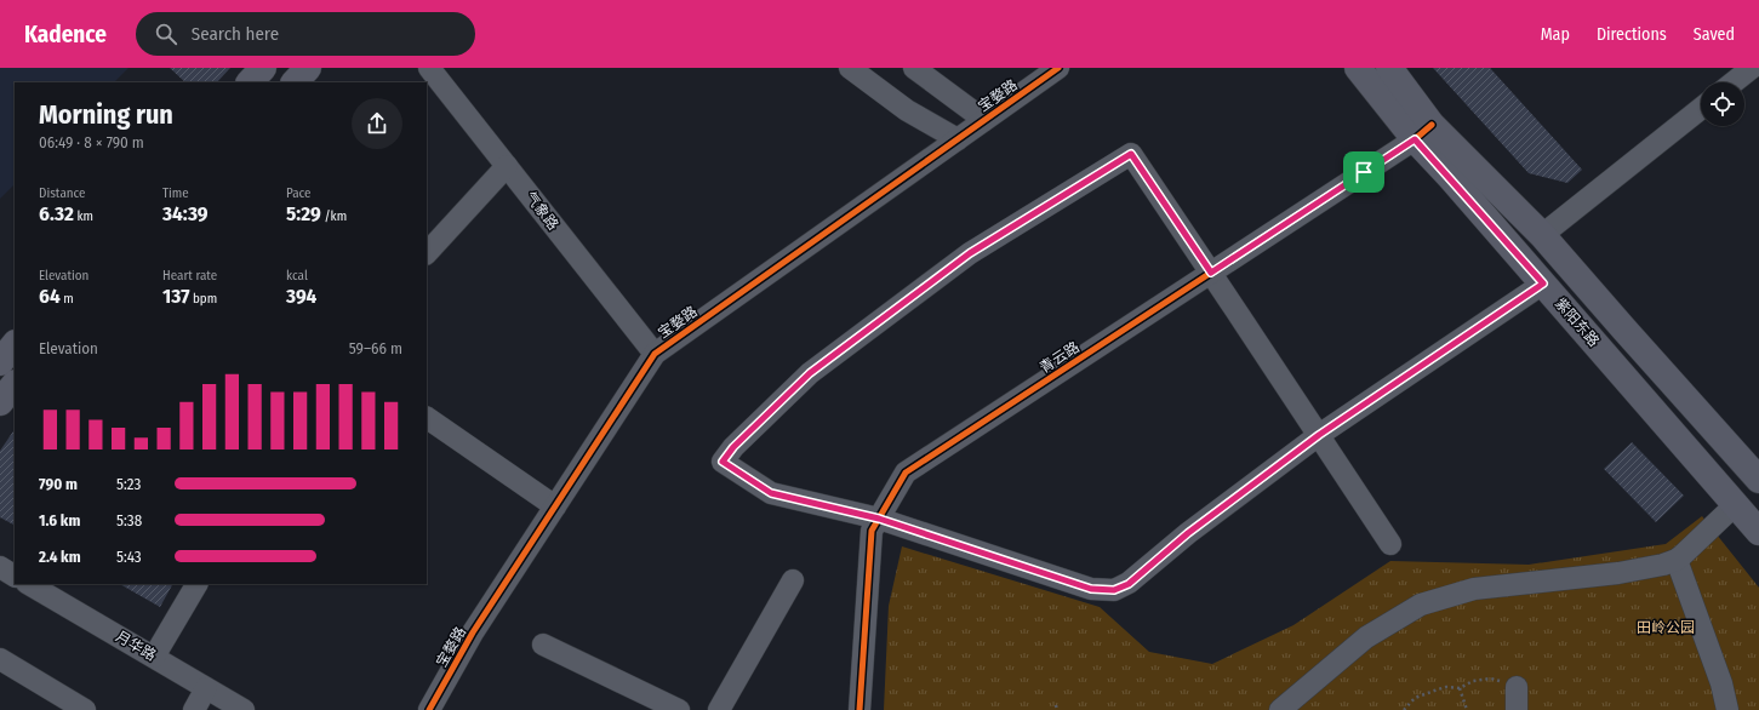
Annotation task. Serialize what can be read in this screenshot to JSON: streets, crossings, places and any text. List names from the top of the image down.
{
  "streets": {
    "main road": ["紫阳东路"],
    "street": [
      "宝婺路",
      "气象路",
      "青云路",
      "月华路"
    ]
  },
  "crossings": [
    ["宝婺路", "气象路"],
    ["紫阳东路", "青云路"]
  ],
  "parks": ["田岭公园"],
  "page": {
    "header": "Kadence",
    "search": "Search here",
    "nav": ["Map", "Directions", "Saved"],
    "heading": ["Morning run", "06:49 · 8 × 790 m"],
    "stats": [
      ["Distance", "6.32 km"],
      ["Time", "34:39"],
      ["Pace", "5:29 /km"],
      ["Elevation", "64 m"],
      ["Heart rate", "137 bpm"],
      ["kcal", "394"]
    ],
    "chart": ["Elevation", "59–66 m"],
    "list": [
      {
        "name": "790 m",
        "note": "5:23"
      },
      {
        "name": "1.6 km",
        "note": "5:38"
      },
      {
        "name": "2.4 km",
        "note": "5:43"
      }
    ]
  }
}
